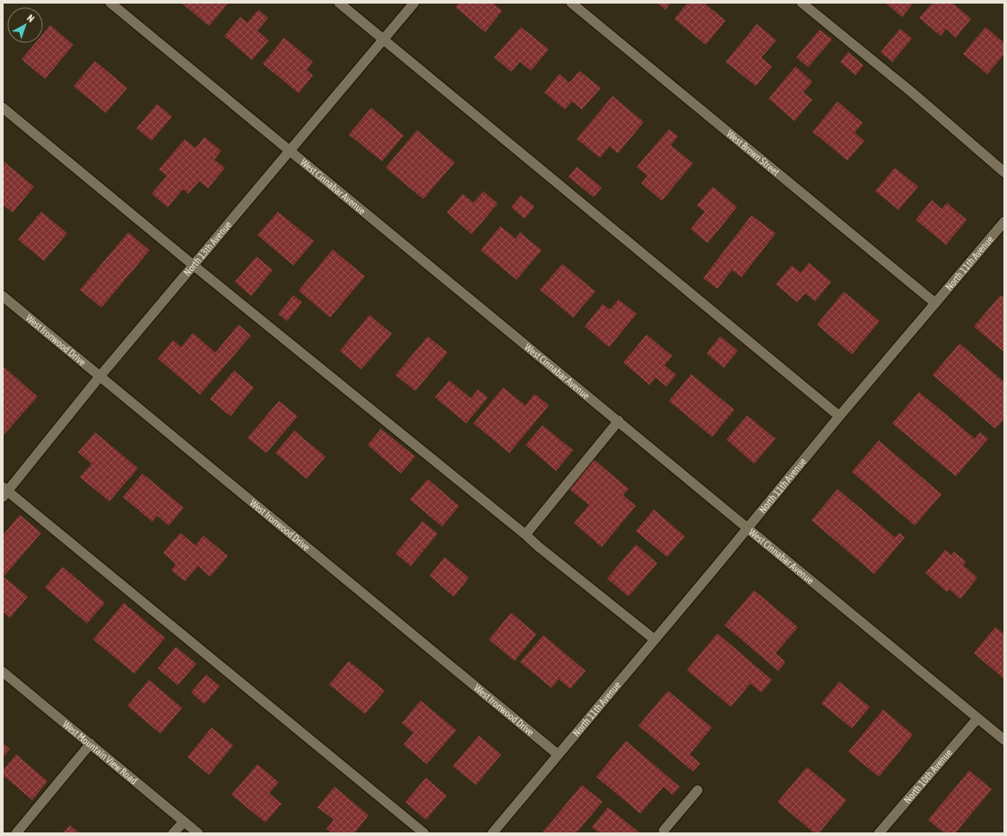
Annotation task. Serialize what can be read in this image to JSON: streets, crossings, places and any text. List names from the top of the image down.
{
  "streets": {
    "street": [
      "West Brown Street",
      "West Cinnabar Avenue",
      "North 13th Avenue",
      "North 11th Avenue",
      "West Ironwood Drive",
      "West Mountain View Road",
      "North 10th Avenue"
    ]
  },
  "crossings": [
    ["West Brown Street", "North 11th Avenue"],
    ["West Cinnabar Avenue", "North 13th Avenue"],
    ["West Cinnabar Avenue", "North 11th Avenue"],
    ["West Cinnabar Avenue", "North 10th Avenue"],
    ["North 13th Avenue", "West Ironwood Drive"],
    ["North 11th Avenue", "West Ironwood Drive"]
  ],
  "north": "top right"
}
